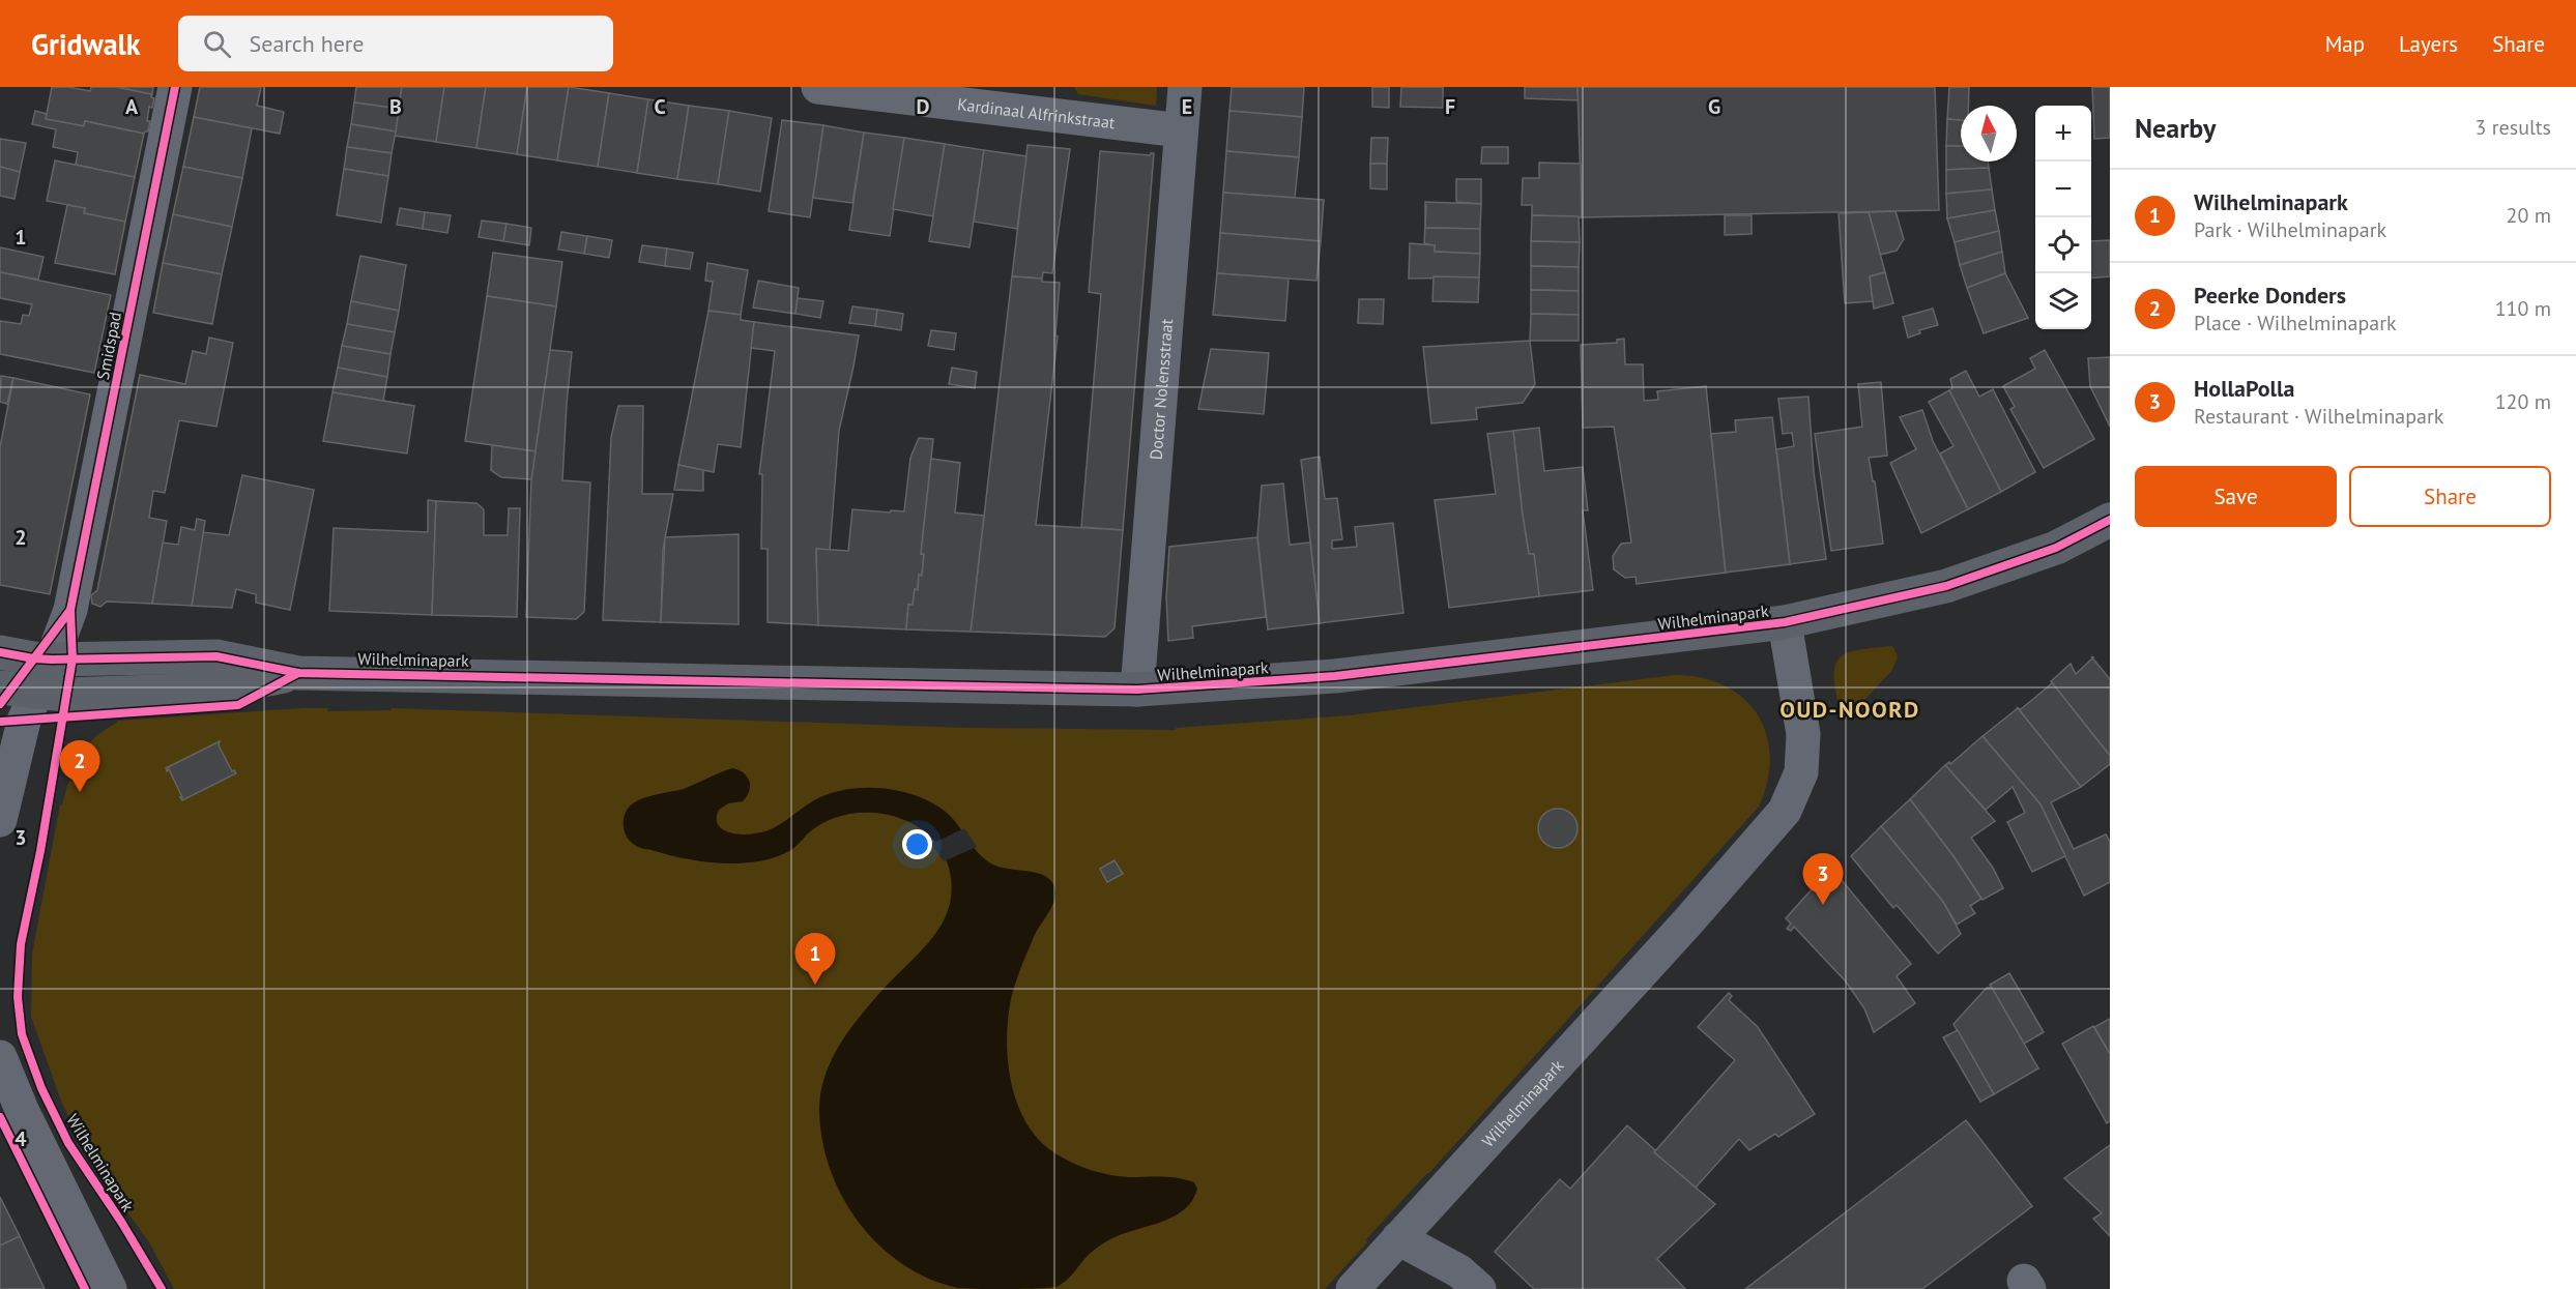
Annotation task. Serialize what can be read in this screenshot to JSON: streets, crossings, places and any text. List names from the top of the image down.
{
  "streets": {
    "street": [
      "Kardinaal Alfrinkstraat",
      "Smidspad",
      "Doctor Nolensstraat",
      "Wilhelminapark"
    ]
  },
  "crossings": [
    ["Kardinaal Alfrinkstraat", "Doctor Nolensstraat"],
    ["Smidspad", "Wilhelminapark"],
    ["Doctor Nolensstraat", "Wilhelminapark"]
  ],
  "districts": ["OUD-NOORD"],
  "north": "top",
  "page": {
    "header": "Gridwalk",
    "search": "Search here",
    "nav": ["Map", "Layers", "Share"],
    "heading": ["Nearby", "3 results"],
    "map_buttons": ["+", "−"],
    "list": [
      {
        "mark": "1",
        "name": "Wilhelminapark",
        "note": "Park · Wilhelminapark",
        "value": "20 m"
      },
      {
        "mark": "2",
        "name": "Peerke Donders",
        "note": "Place · Wilhelminapark",
        "value": "110 m"
      },
      {
        "mark": "3",
        "name": "HollaPolla",
        "note": "Restaurant · Wilhelminapark",
        "value": "120 m"
      }
    ],
    "buttons": ["Save", "Share"],
    "pins": ["2", "3", "1"]
  },
  "grid": {
    "columns": [
      "A",
      "B",
      "C",
      "D",
      "E",
      "F",
      "G"
    ],
    "rows": [
      "1",
      "2",
      "3",
      "4"
    ]
  }
}
